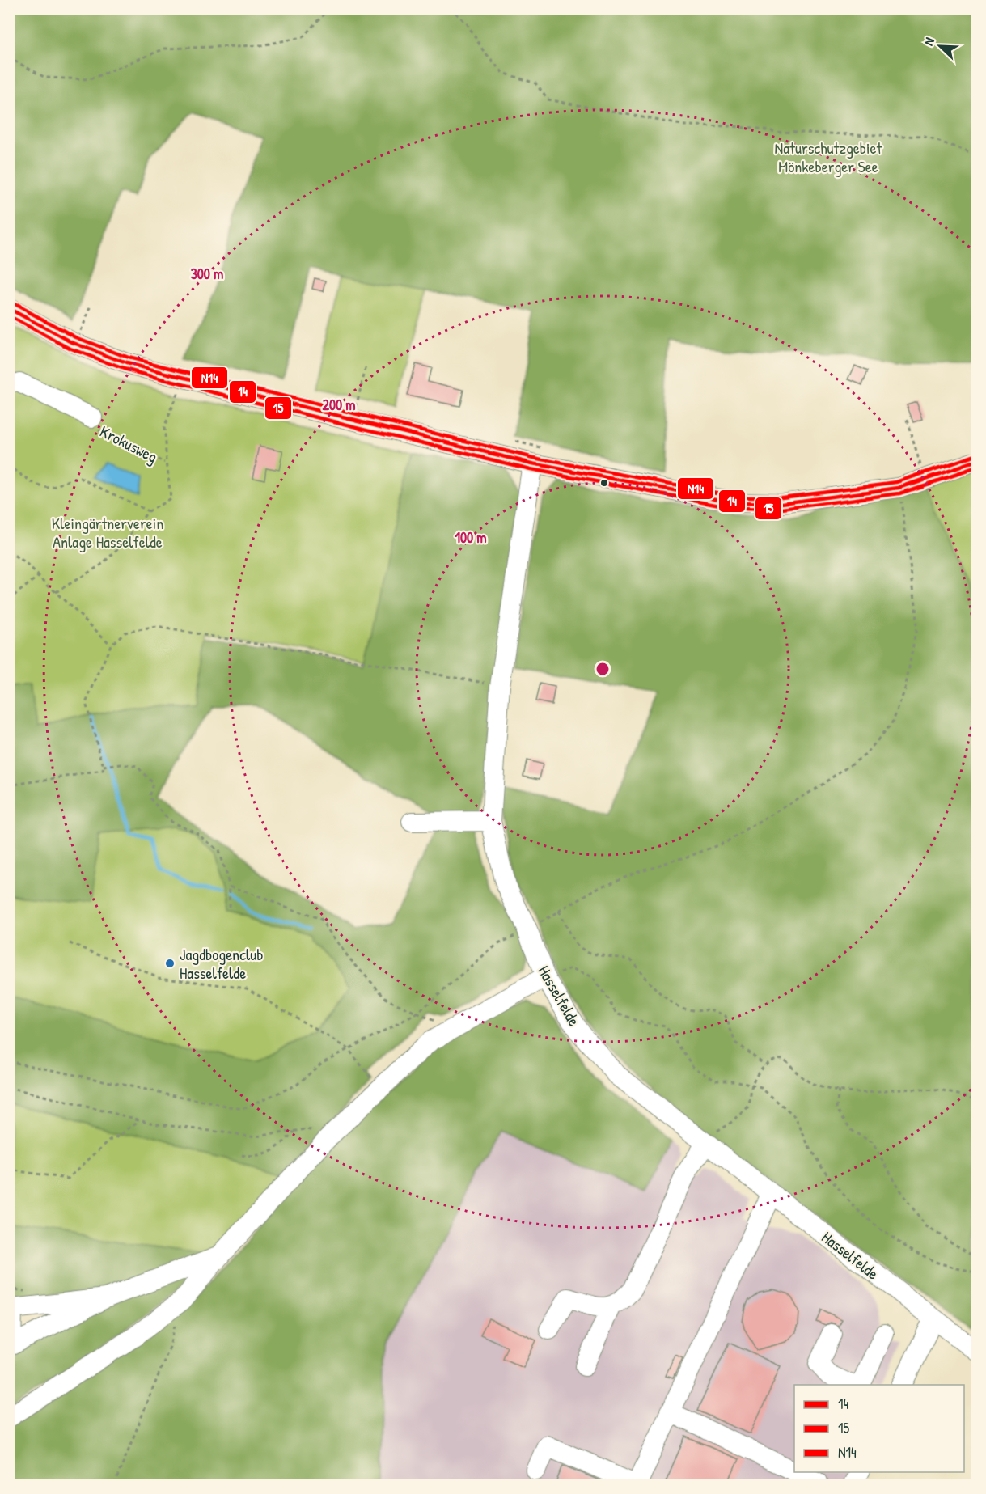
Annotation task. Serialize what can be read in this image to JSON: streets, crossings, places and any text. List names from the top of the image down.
{
  "streets": {
    "street": ["Krokusweg", "Hasselfelde"]
  },
  "parks": ["Naturschutzgebiet Mönkeberger See", "Kleingärtnerverein Anlage Hasselfelde"],
  "places": ["Jagdbogenclub Hasselfelde"],
  "lines": ["transit line N14", "transit line 14", "transit line 15"],
  "legend": ["14", "15", "N14"],
  "north": "top left",
  "rings": ["300 m", "200 m", "100 m"]
}
